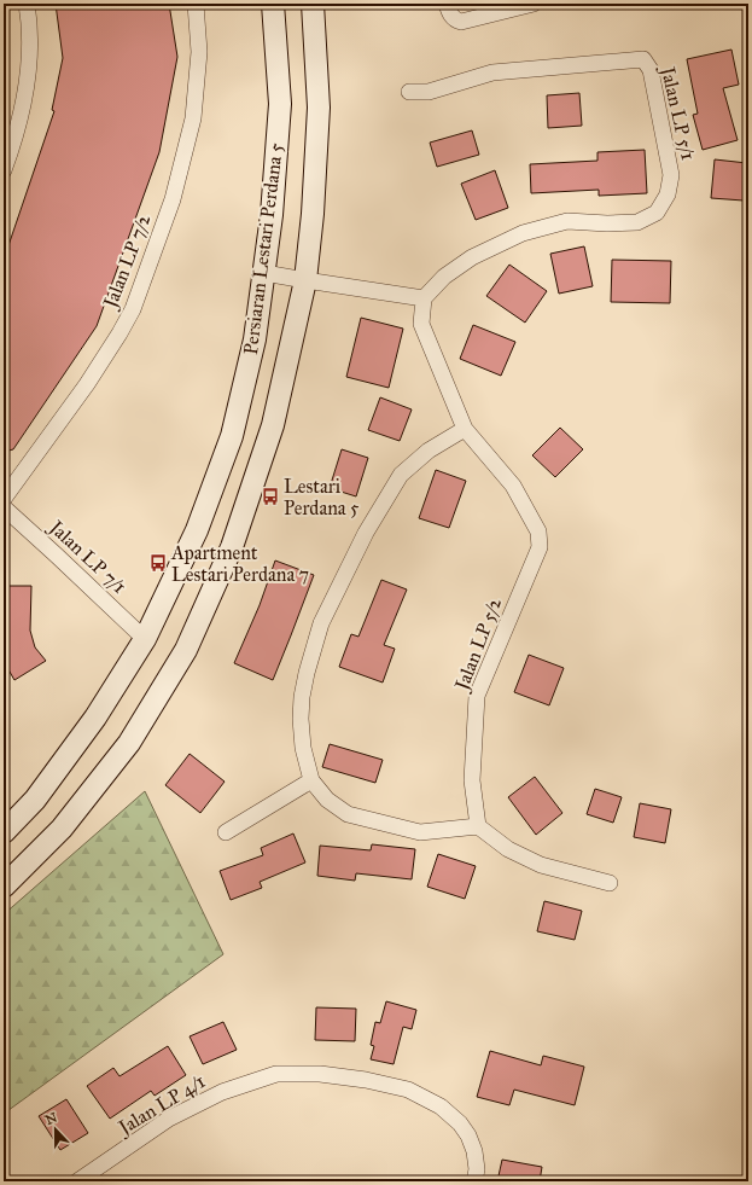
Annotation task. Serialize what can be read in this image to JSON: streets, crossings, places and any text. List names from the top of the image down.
{
  "streets": {
    "main road": ["Persiaran Lestari Perdana 5"],
    "street": [
      "Jalan LP 5/1",
      "Jalan LP 7/2",
      "Jalan LP 7/1",
      "Jalan LP 5/2",
      "Jalan LP 4/1"
    ]
  },
  "crossings": [
    ["Persiaran Lestari Perdana 5", "Jalan LP 7/1"]
  ],
  "places": {
    "bus stop": ["Lestari Perdana 5", "Apartment Lestari Perdana 7"]
  },
  "north": "top"
}
